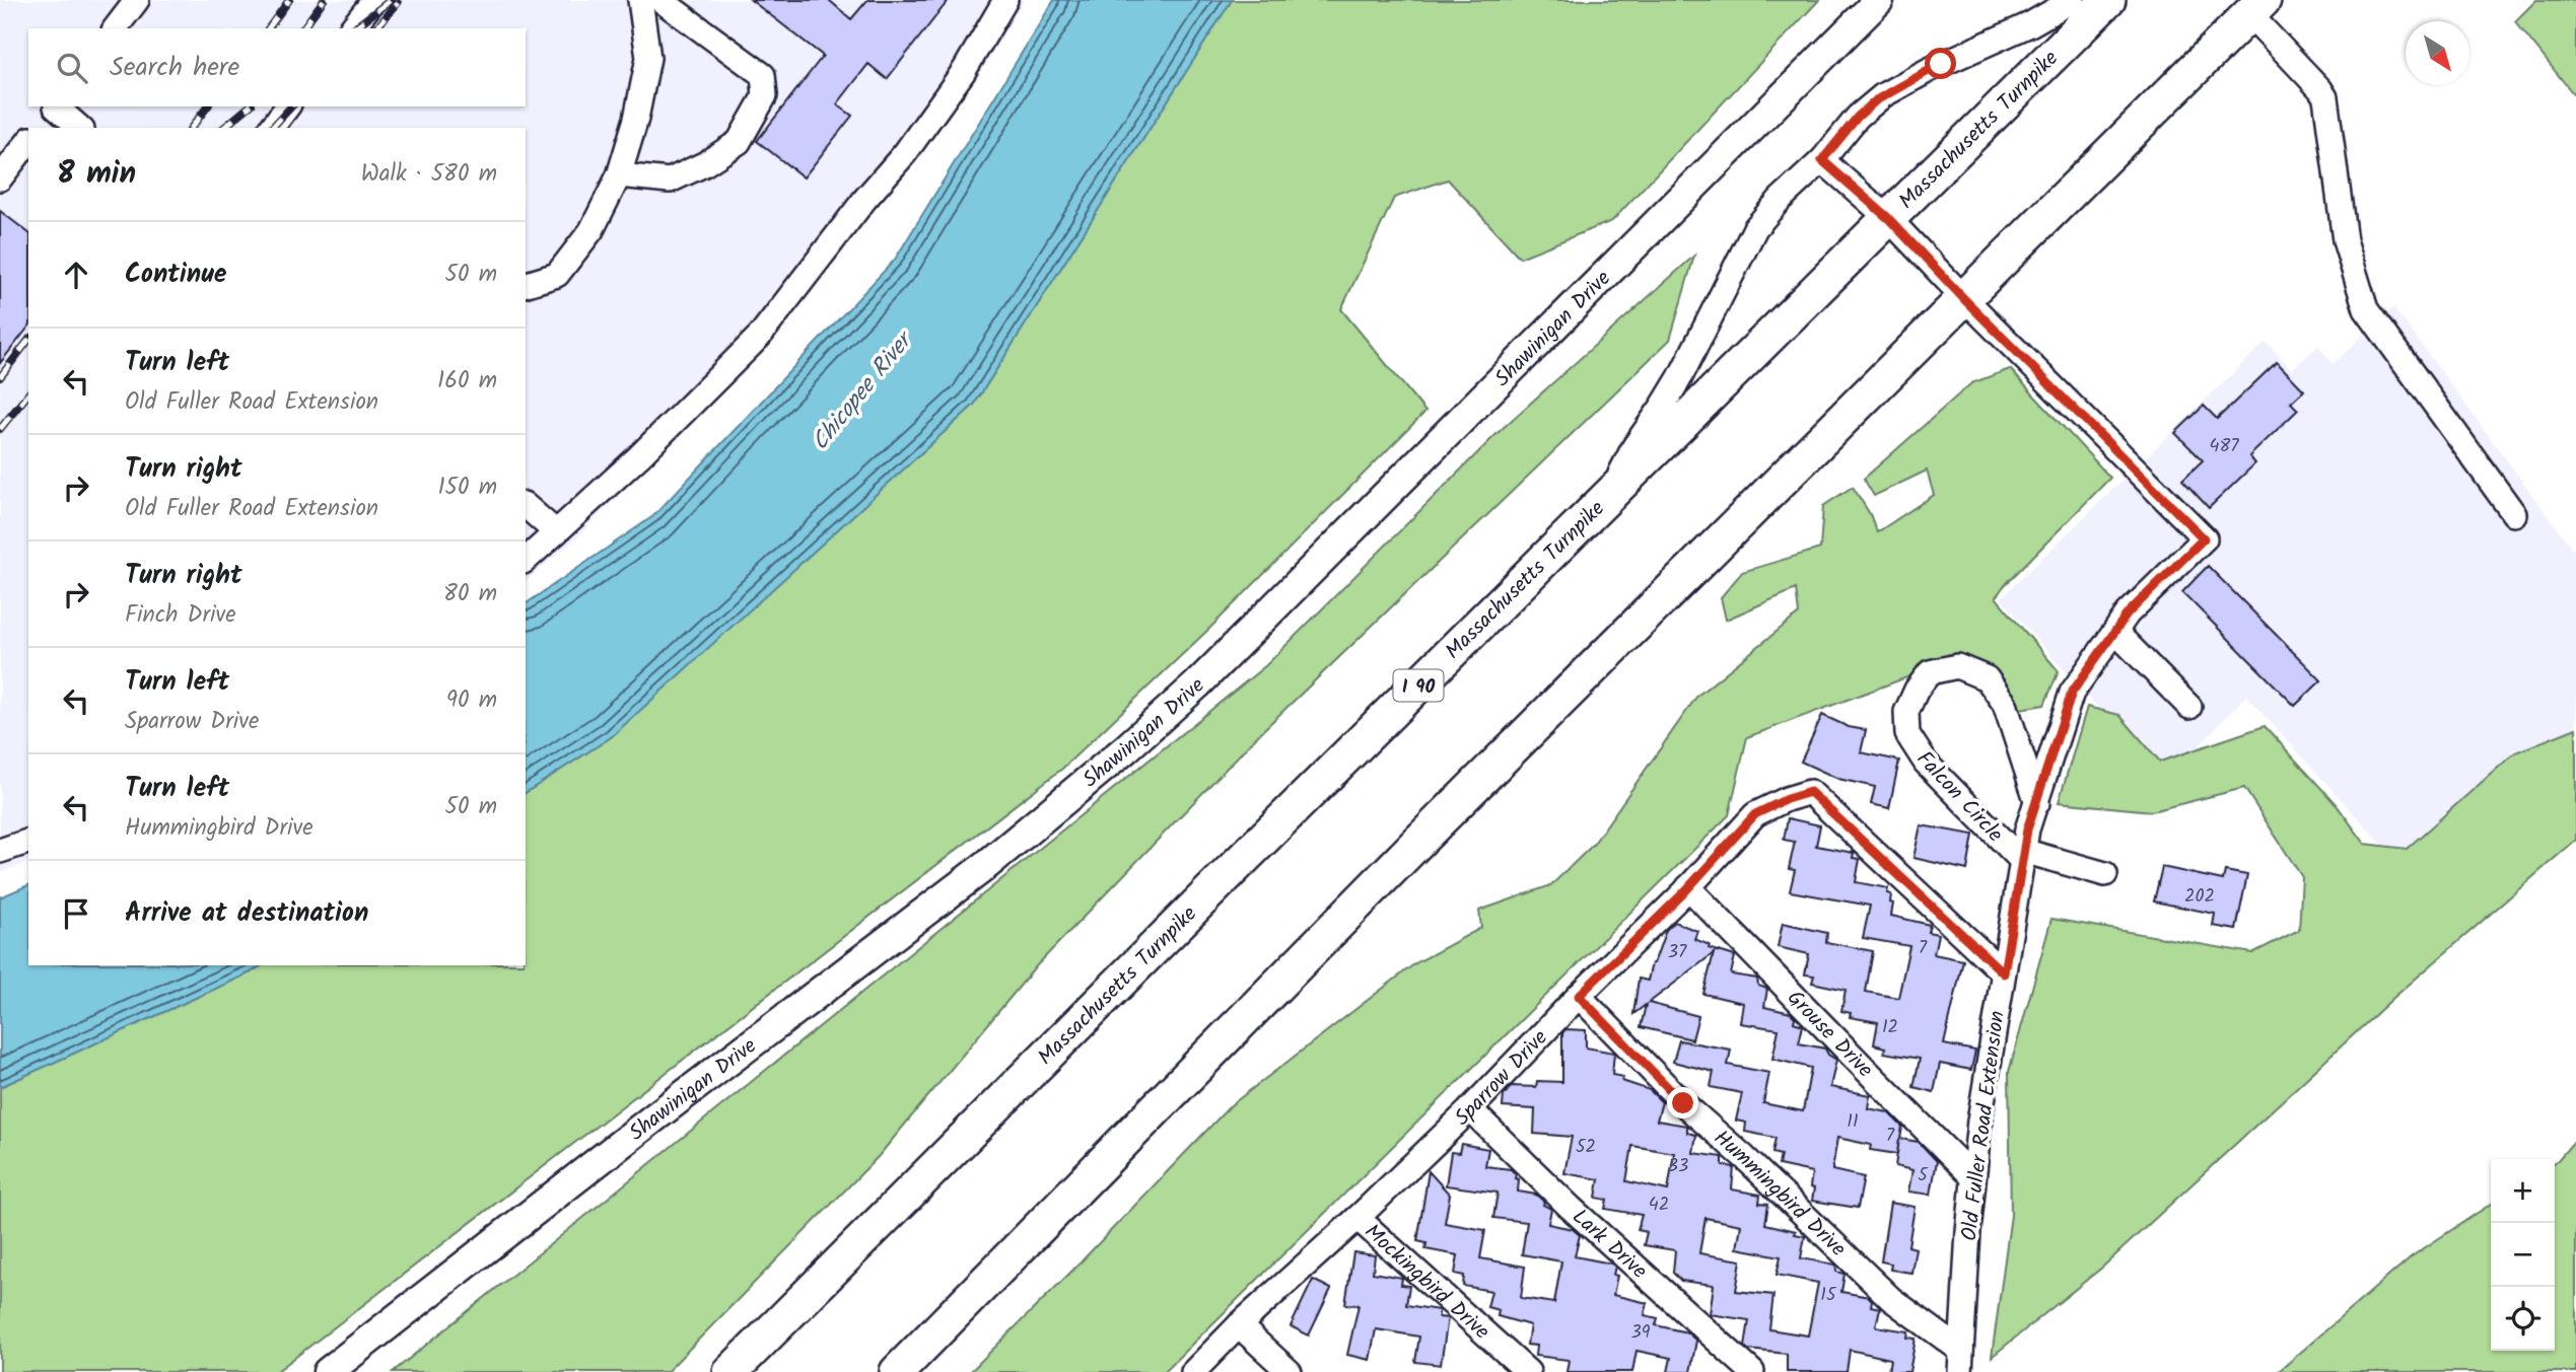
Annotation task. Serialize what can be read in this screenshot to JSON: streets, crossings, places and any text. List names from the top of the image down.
{
  "streets": {
    "highway": ["Massachusetts Turnpike", "I 90"],
    "main road": ["Shawinigan Drive"],
    "street": [
      "Falcon Circle",
      "Grouse Drive",
      "Sparrow Drive",
      "Old Fuller Road Extension",
      "Hummingbird Drive",
      "Lark Drive",
      "Mockingbird Drive"
    ]
  },
  "crossings": [
    ["Massachusetts Turnpike", "Old Fuller Road Extension"],
    ["Falcon Circle", "Old Fuller Road Extension"],
    ["Grouse Drive", "Sparrow Drive"],
    ["Grouse Drive", "Old Fuller Road Extension"],
    ["Sparrow Drive", "Old Fuller Road Extension"],
    ["Sparrow Drive", "Hummingbird Drive"],
    ["Sparrow Drive", "Lark Drive"],
    ["Sparrow Drive", "Mockingbird Drive"],
    ["Old Fuller Road Extension", "Hummingbird Drive"]
  ],
  "water": ["Chicopee River"],
  "house_numbers": [
    "487",
    "202",
    "7",
    "37",
    "12",
    "11",
    "7",
    "52",
    "33",
    "5",
    "42",
    "15",
    "39"
  ],
  "north": "bottom right",
  "page": {
    "search": "Search here",
    "heading": ["8 min", "Walk · 580 m"],
    "list": [
      ["Continue", "50 m"],
      ["Turn left", "Old Fuller Road Extension", "160 m"],
      ["Turn right", "Old Fuller Road Extension", "150 m"],
      ["Turn right", "Finch Drive", "80 m"],
      ["Turn left", "Sparrow Drive", "90 m"],
      ["Turn left", "Hummingbird Drive", "50 m"],
      "Arrive at destination"
    ],
    "map_buttons": ["+", "−"]
  }
}
